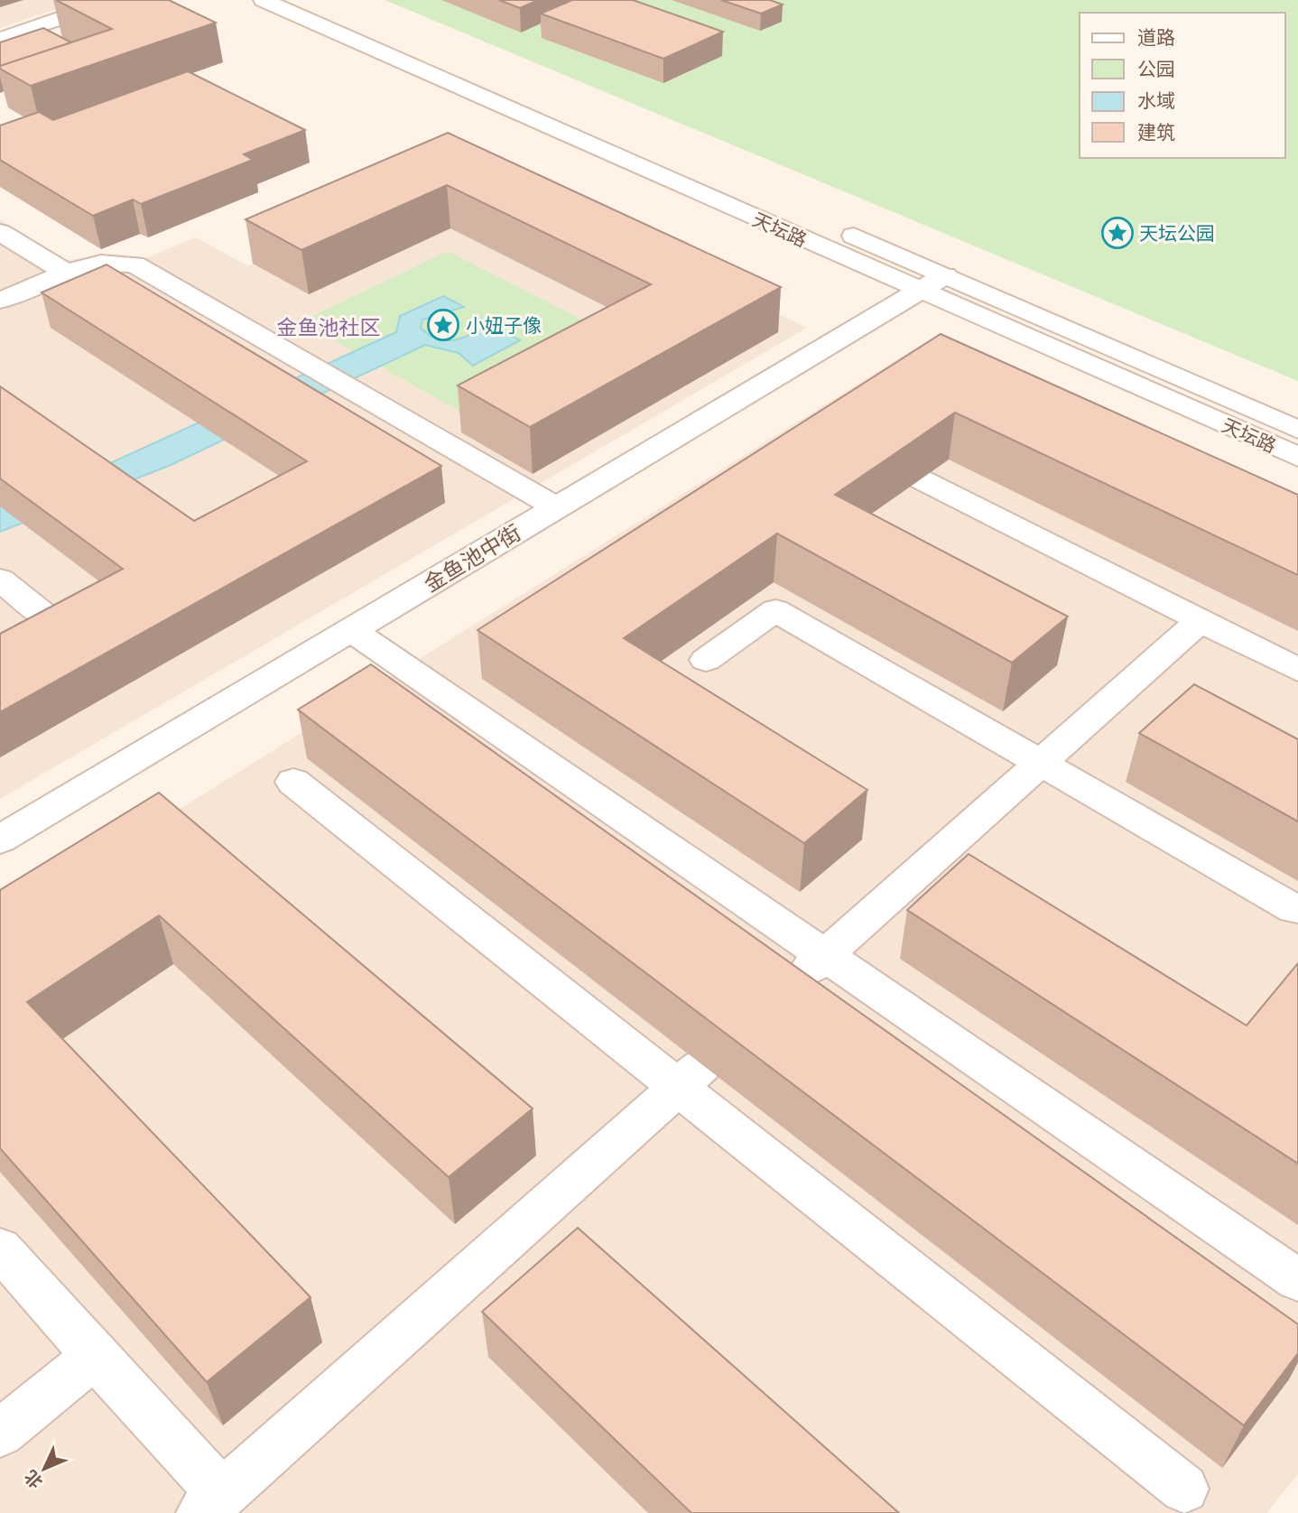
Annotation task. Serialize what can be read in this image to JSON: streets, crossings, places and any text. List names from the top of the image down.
{
  "streets": {
    "street": ["天坛路", "金鱼池中街"]
  },
  "crossings": [
    ["天坛路", "金鱼池中街"]
  ],
  "districts": ["金鱼池社区"],
  "places": {
    "place": ["天坛公园", "小妞子像"]
  },
  "legend": [
    "道路",
    "公园",
    "水域",
    "建筑"
  ],
  "north": "bottom left"
}
